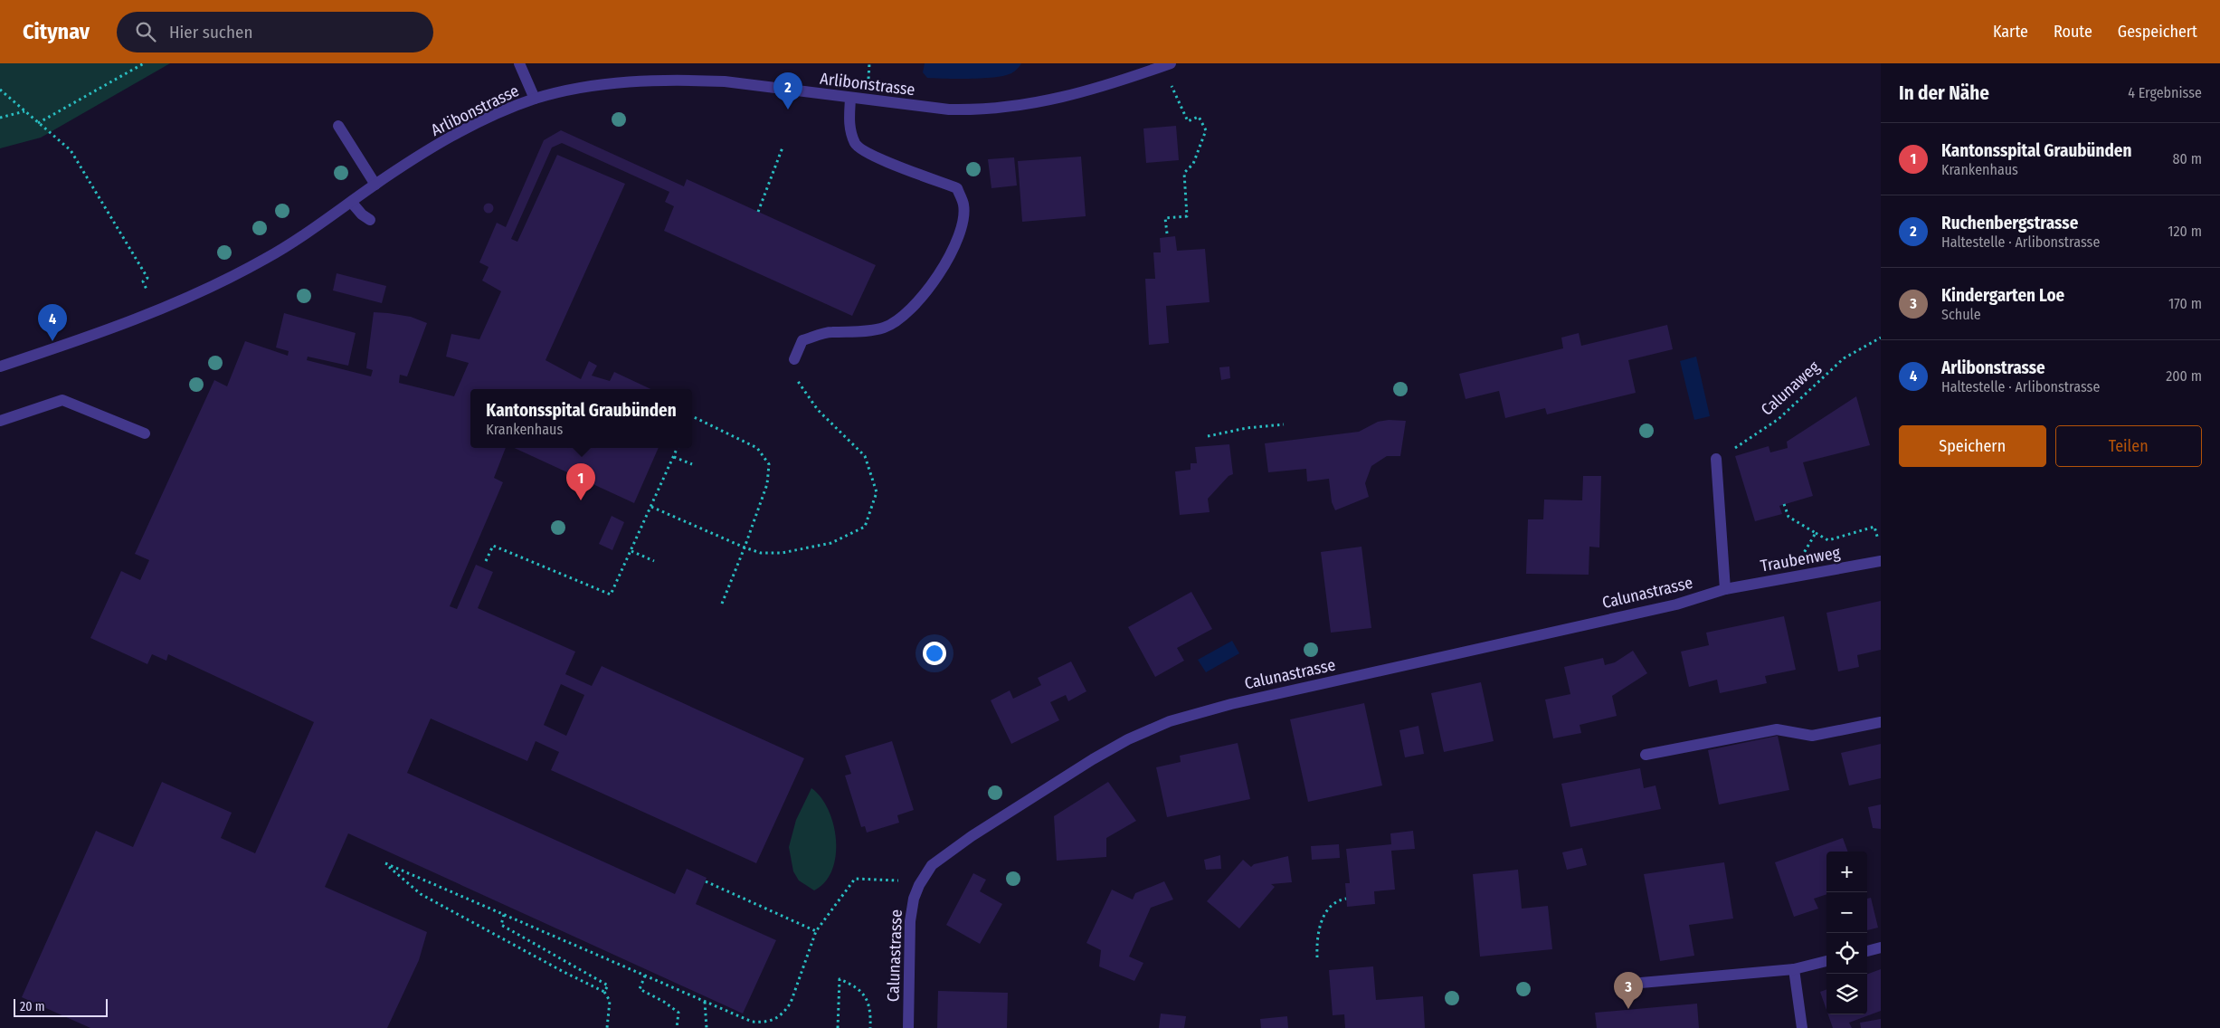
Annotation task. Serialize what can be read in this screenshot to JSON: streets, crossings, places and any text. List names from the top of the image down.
{
  "streets": {
    "street": ["Arlibonstrasse", "Traubenweg", "Calunastrasse"],
    "path": ["Calunaweg"]
  },
  "crossings": [
    ["Traubenweg", "Calunastrasse"]
  ],
  "scale_bar": "20 m",
  "page": {
    "header": "Citynav",
    "search": "Hier suchen",
    "nav": ["Karte", "Route", "Gespeichert"],
    "heading": ["In der Nähe", "4 Ergebnisse"],
    "pins": [
      "2",
      "4",
      "1",
      "3"
    ],
    "list": [
      {
        "mark": "1",
        "name": "Kantonsspital Graubünden",
        "note": "Krankenhaus",
        "value": "80 m"
      },
      {
        "mark": "2",
        "name": "Ruchenbergstrasse",
        "note": "Haltestelle · Arlibonstrasse",
        "value": "120 m"
      },
      {
        "mark": "3",
        "name": "Kindergarten Loe",
        "note": "Schule",
        "value": "170 m"
      },
      {
        "mark": "4",
        "name": "Arlibonstrasse",
        "note": "Haltestelle · Arlibonstrasse",
        "value": "200 m"
      }
    ],
    "popup": ["Kantonsspital Graubünden", "Krankenhaus"],
    "buttons": ["Speichern", "Teilen"],
    "map_buttons": ["+", "−"],
    "scale": "20 m"
  }
}
